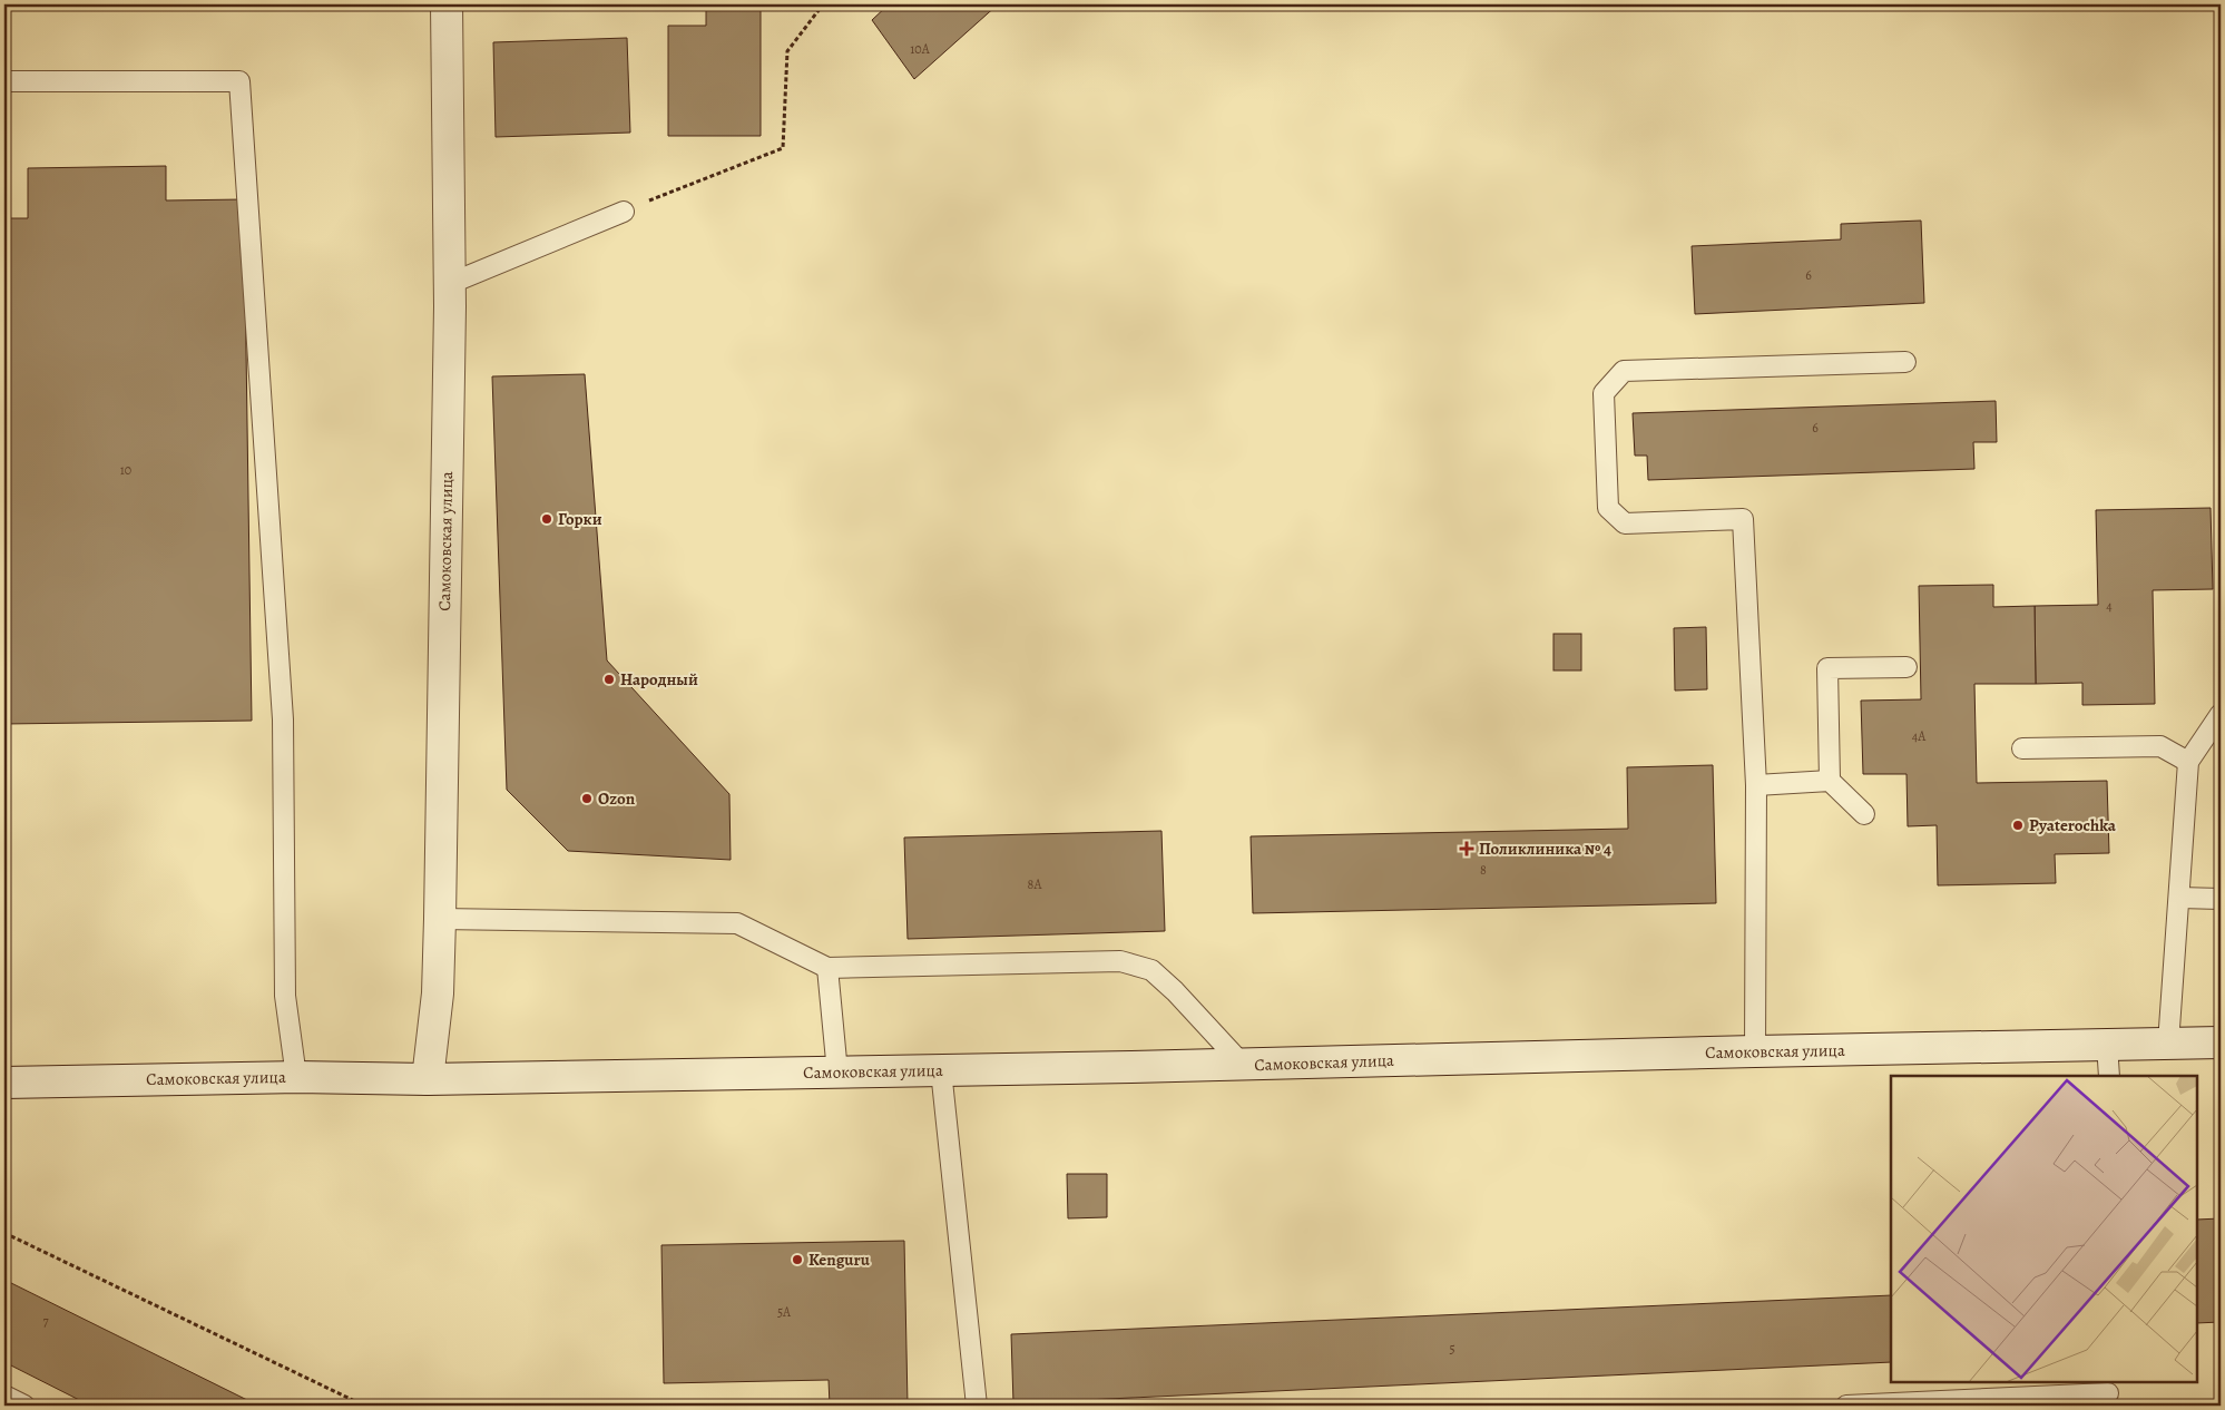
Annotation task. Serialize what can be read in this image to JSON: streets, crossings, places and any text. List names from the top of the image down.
{
  "streets": {
    "street": ["Самоковская улица"]
  },
  "places": {
    "other": [
      "Горки",
      "Народный",
      "Ozon",
      "Pyaterochka",
      "Kenguru"
    ],
    "health": ["Поликлиника № 4"]
  },
  "house_numbers": [
    "10А",
    "6",
    "6",
    "10",
    "4",
    "4А",
    "8",
    "8А",
    "5А",
    "7",
    "5"
  ]
}
